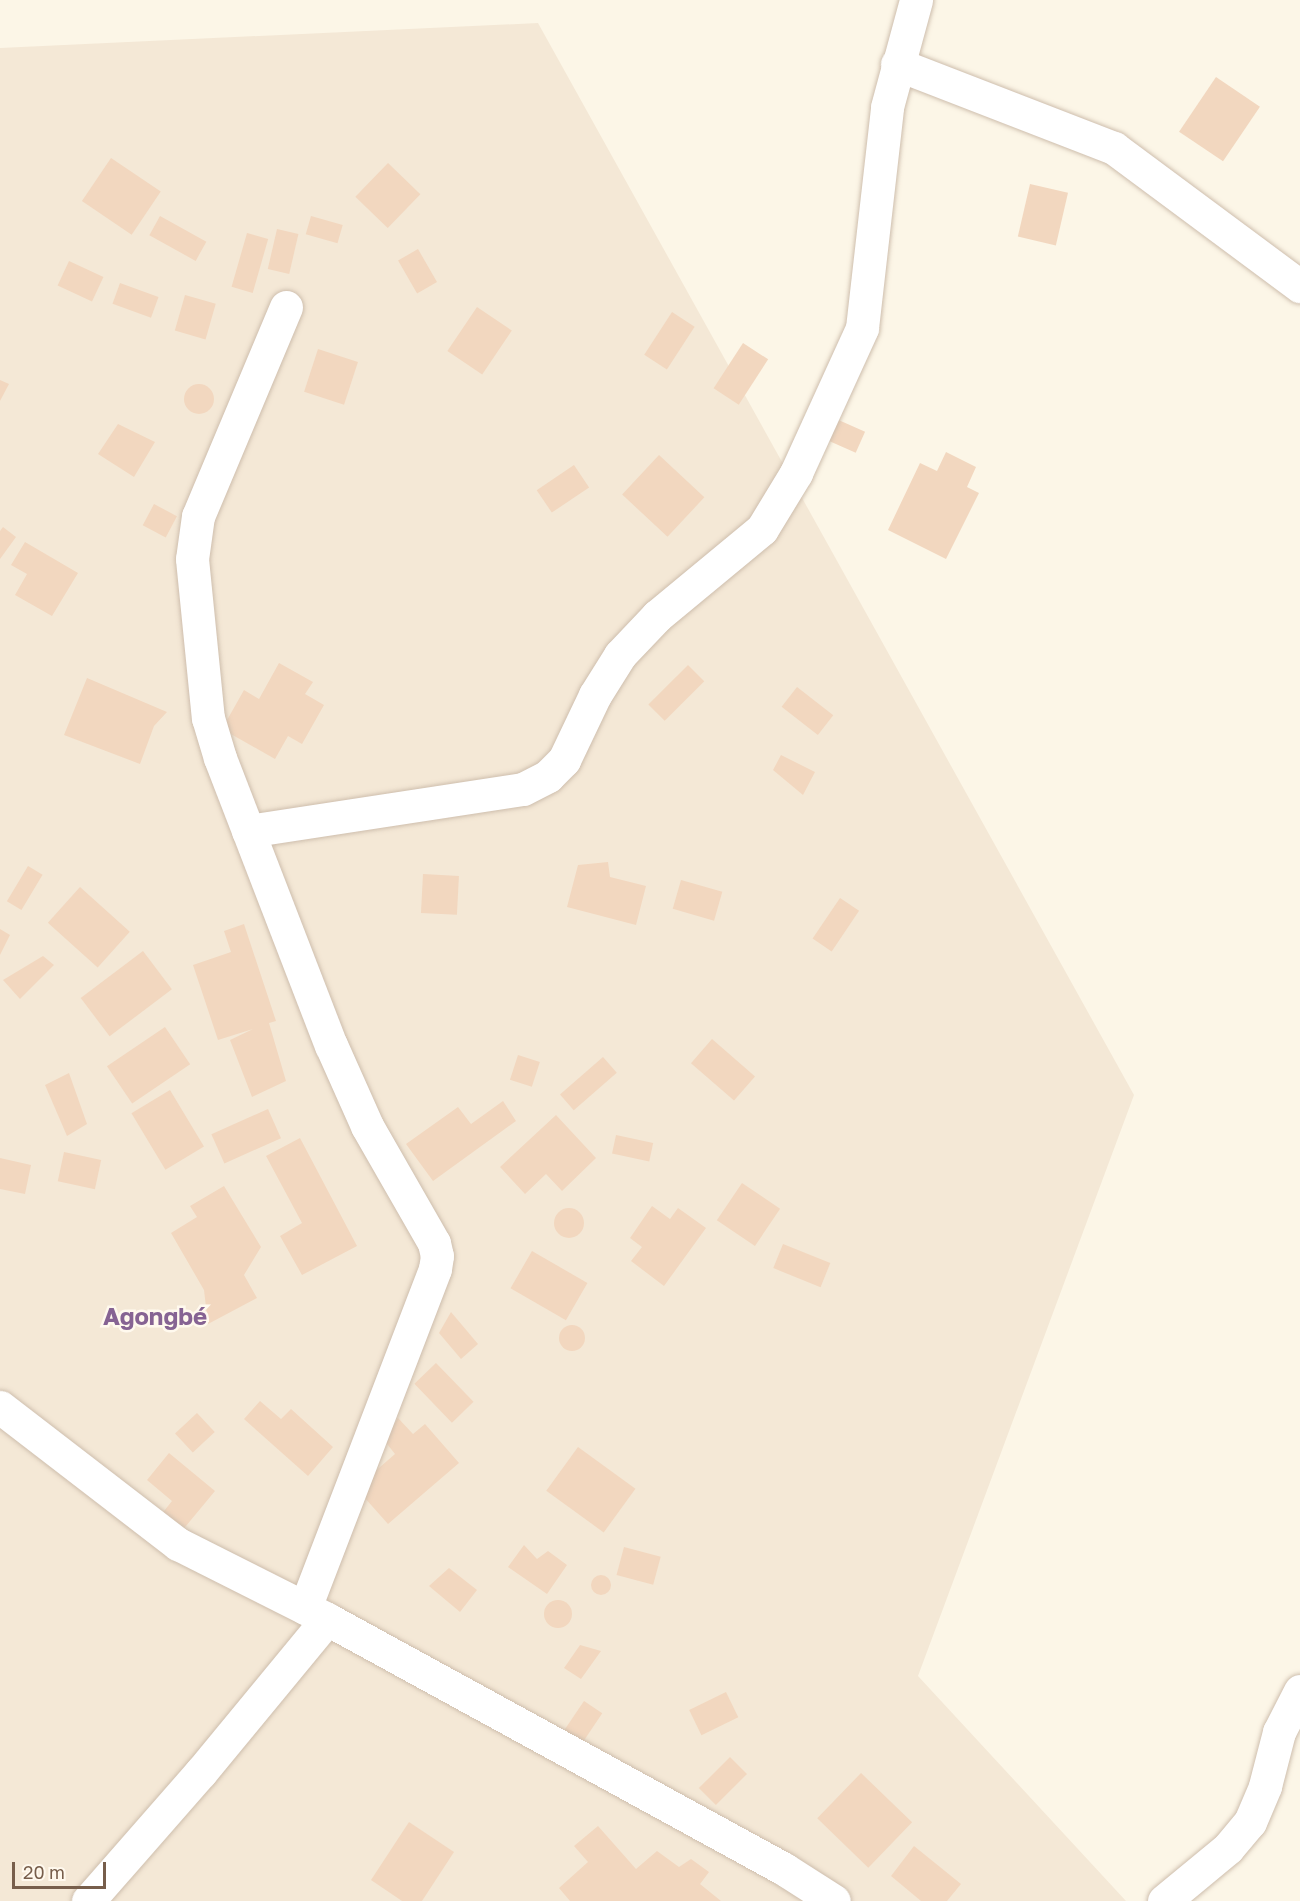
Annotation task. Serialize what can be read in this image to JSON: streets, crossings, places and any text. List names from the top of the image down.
{
  "districts": ["Agongbé"],
  "scale_bar": "20 m"
}
